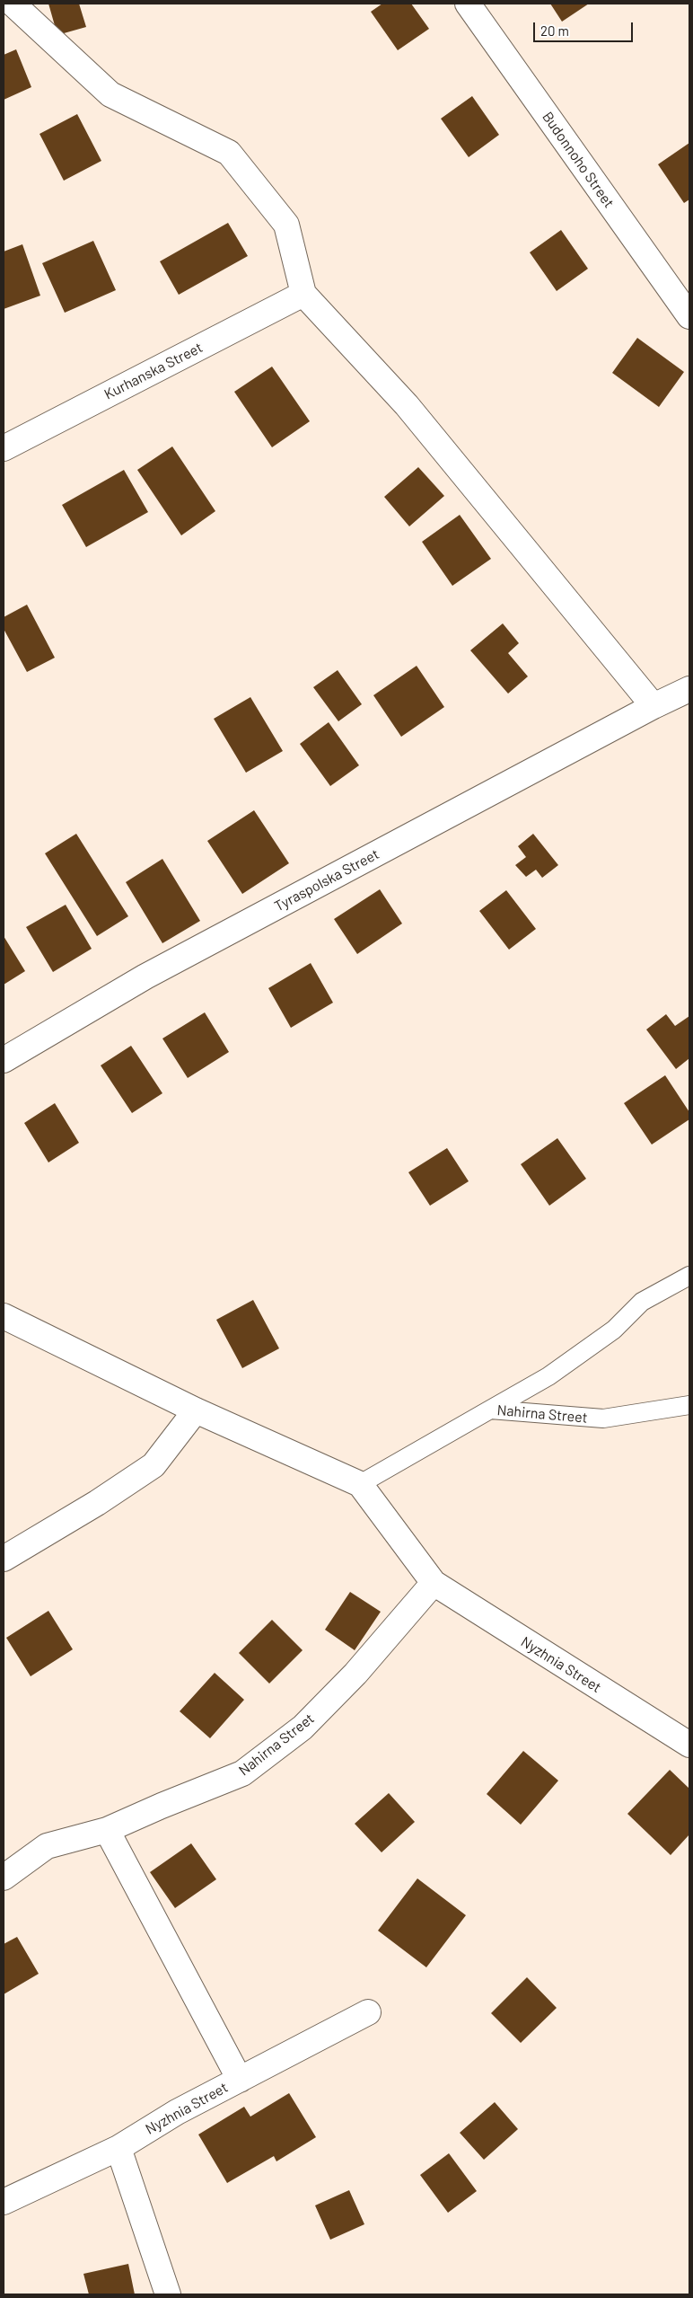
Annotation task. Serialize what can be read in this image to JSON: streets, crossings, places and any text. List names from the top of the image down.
{
  "streets": {
    "street": [
      "Budonnoho Street",
      "Kurhanska Street",
      "Tyraspolska Street",
      "Nahirna Street",
      "Nyzhnia Street"
    ]
  },
  "crossings": [
    ["Nahirna Street", "Nyzhnia Street"]
  ],
  "scale_bar": "20 m"
}
